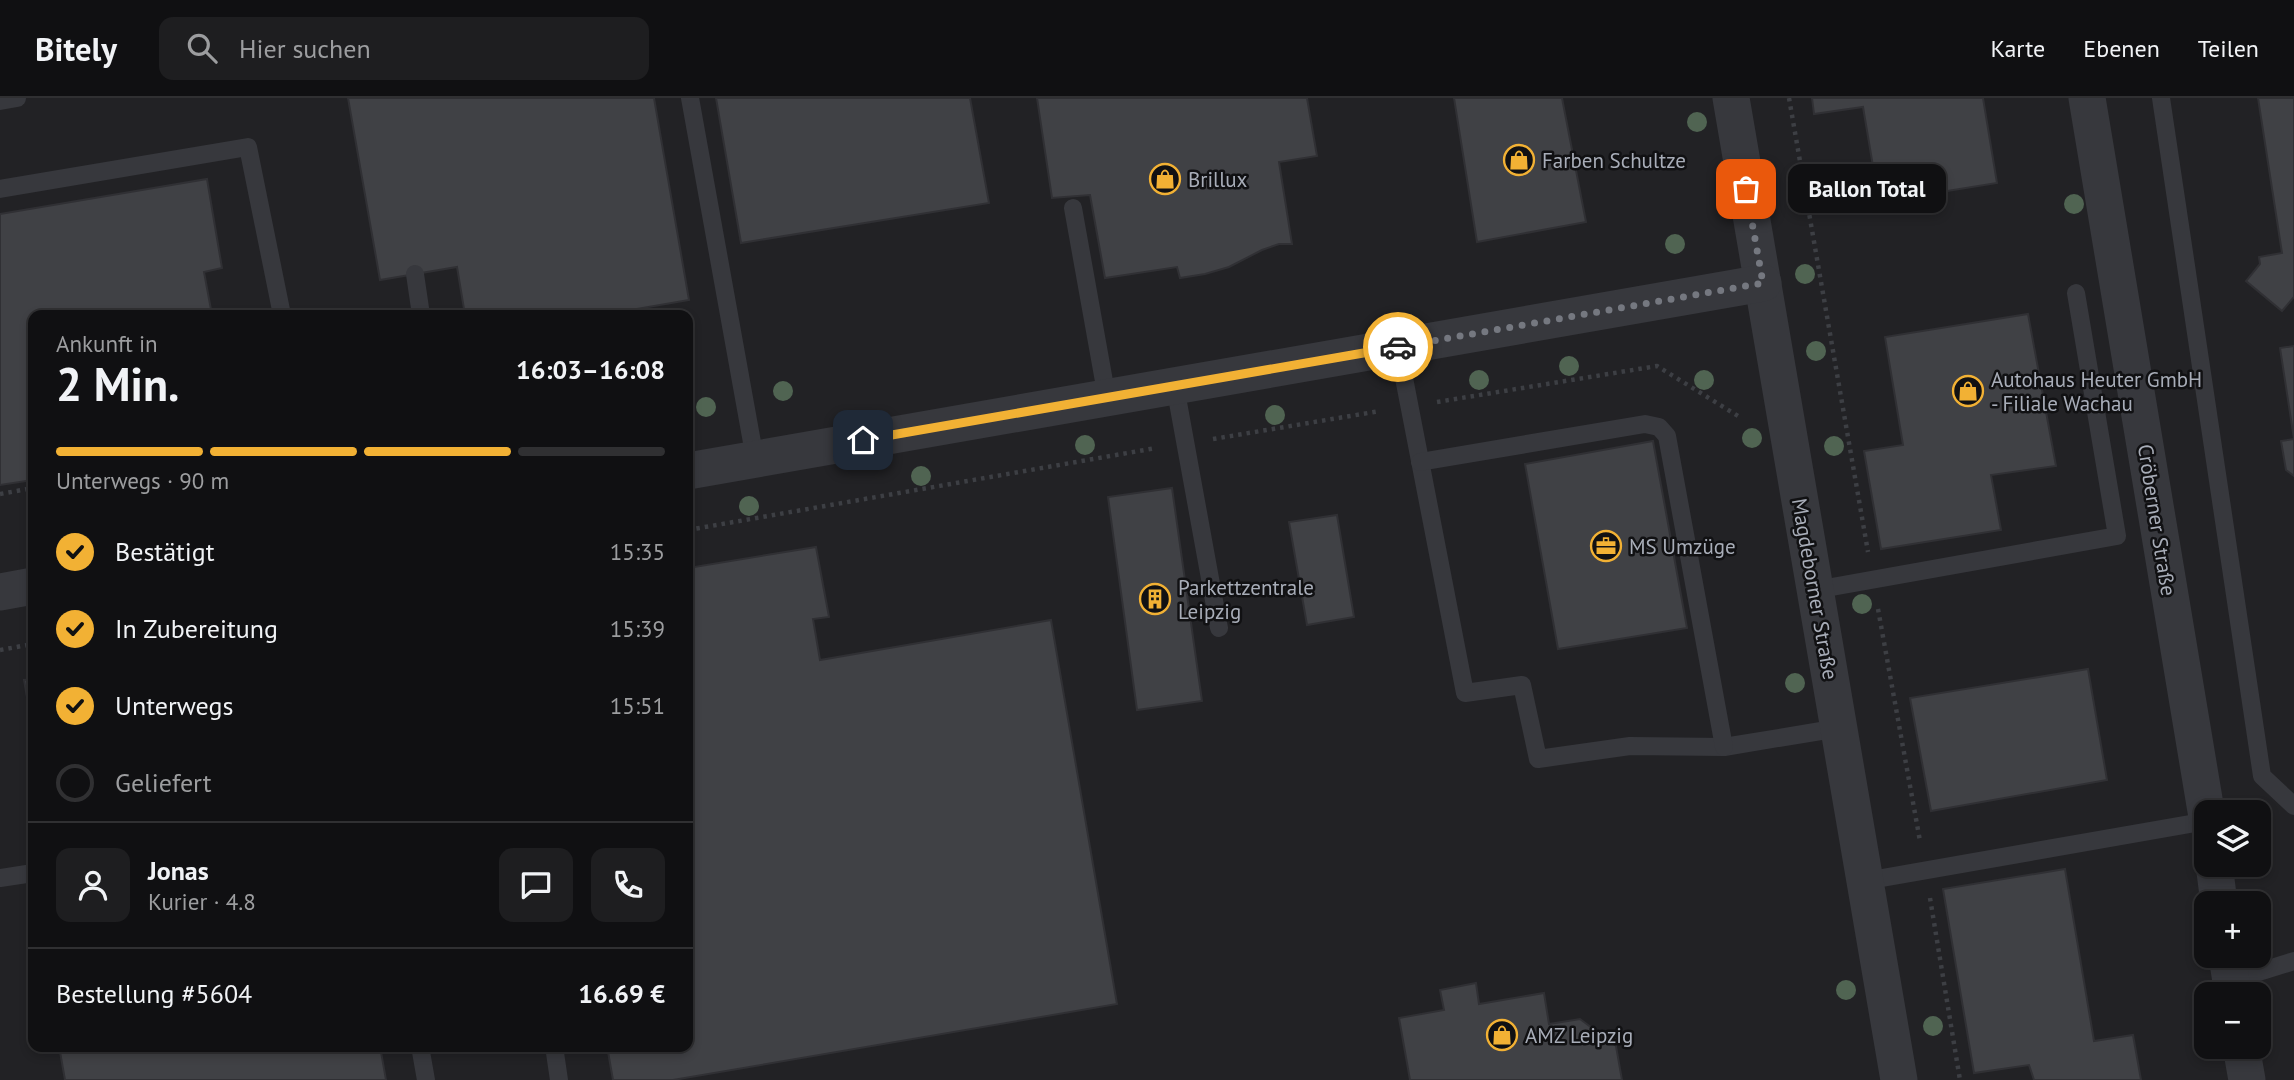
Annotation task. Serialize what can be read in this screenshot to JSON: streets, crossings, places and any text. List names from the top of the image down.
{
  "streets": {
    "street": ["Cröberner Straße", "Magdeborner Straße"]
  },
  "places": {
    "shop": [
      "Farben Schultze",
      "Brillux",
      "Autohaus Heuter GmbH - Filiale Wachau",
      "AMZ Leipzig"
    ],
    "other": ["Ballon Total"],
    "office": ["MS Umzüge"],
    "building": ["Parkettzentrale Leipzig"]
  },
  "page": {
    "header": "Bitely",
    "search": "Hier suchen",
    "nav": ["Karte", "Ebenen", "Teilen"],
    "bubble": "Ballon Total",
    "heading": ["2 Min.", "Ankunft in", "16:03–16:08"],
    "panel": [
      "Jonas",
      "Kurier · 4.8",
      "Bestellung #5604",
      "16.69 €"
    ],
    "bar": "Unterwegs · 90 m",
    "list": [
      ["Bestätigt", "15:35"],
      ["In Zubereitung", "15:39"],
      ["Unterwegs", "15:51"],
      "Geliefert"
    ],
    "map_buttons": ["+", "−"]
  }
}
